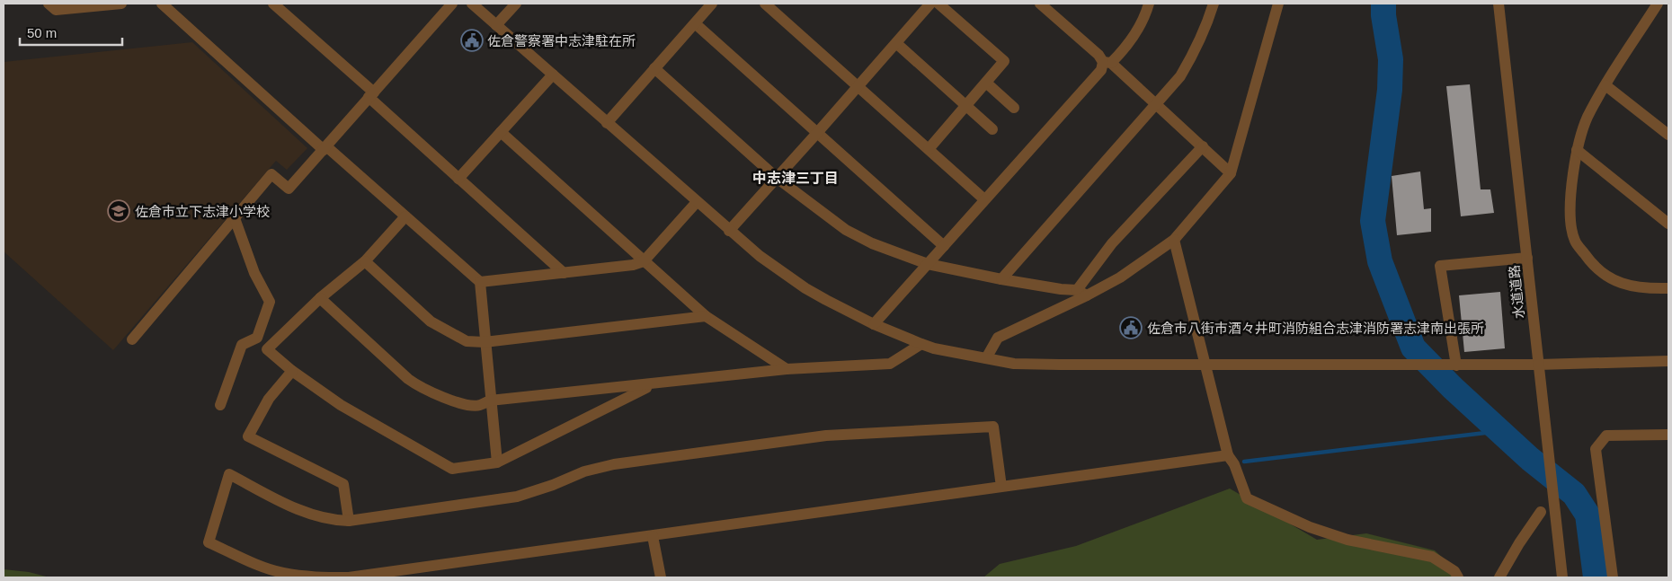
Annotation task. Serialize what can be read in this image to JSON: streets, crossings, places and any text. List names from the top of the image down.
{
  "streets": {
    "street": ["水道道路"]
  },
  "districts": ["中志津三丁目"],
  "places": {
    "public building": ["佐倉警察署中志津駐在所", "佐倉市八街市酒々井町消防組合志津消防署志津南出張所"],
    "school or university": ["佐倉市立下志津小学校"]
  },
  "scale_bar": "50 m"
}
